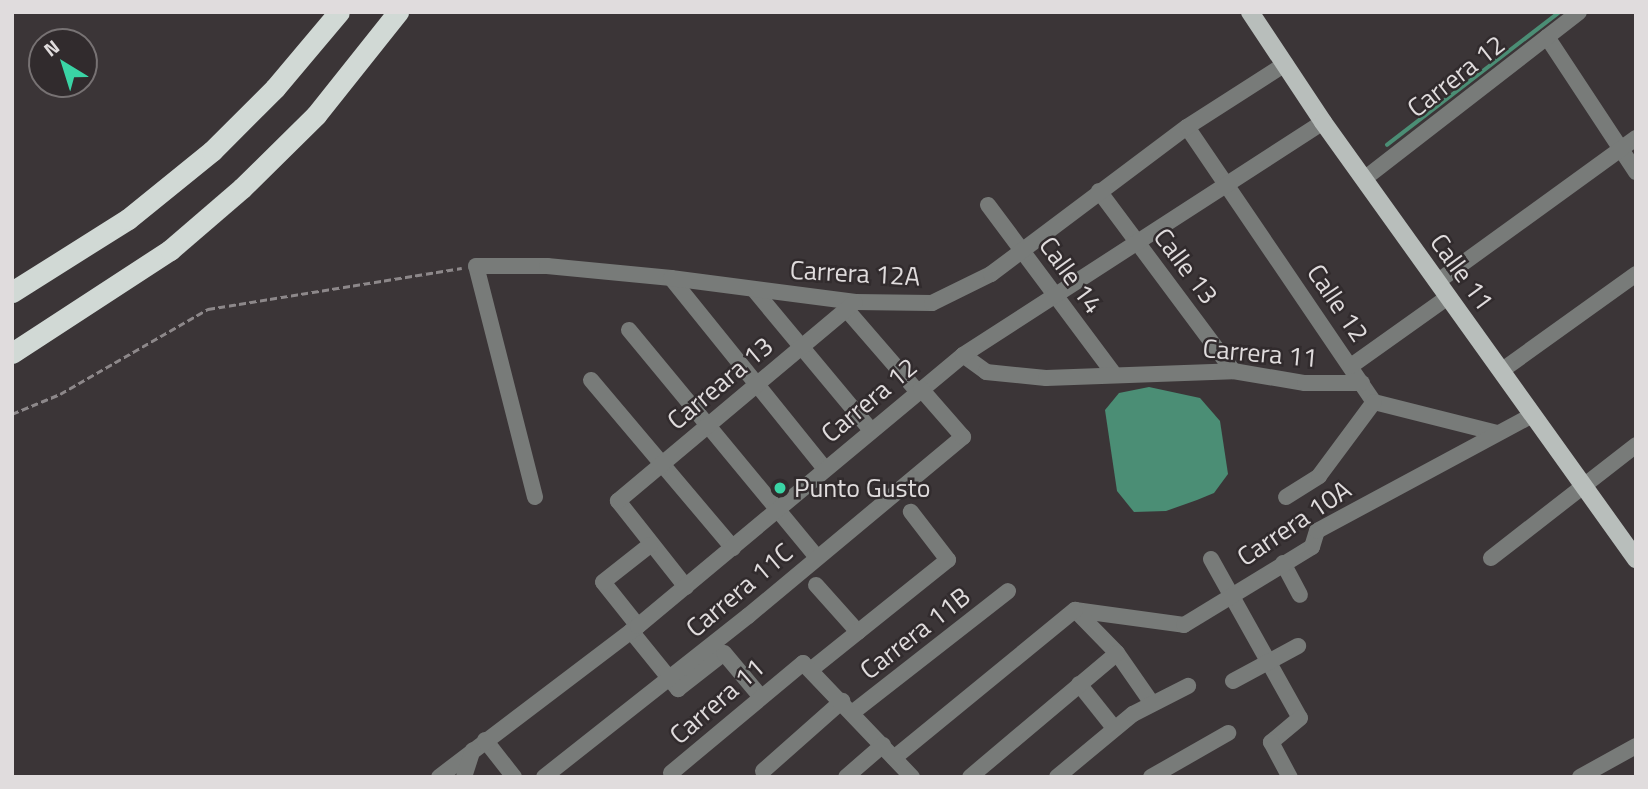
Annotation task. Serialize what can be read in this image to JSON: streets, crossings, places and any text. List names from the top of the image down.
{
  "streets": {
    "main road": ["Calle 11"],
    "street": [
      "Carrera 12",
      "Calle 13",
      "Carrera 12A",
      "Calle 14",
      "Calle 12",
      "Carrera 11",
      "Carreara 13",
      "Carrera 10A",
      "Carrera 11C",
      "Carrera 11B"
    ]
  },
  "crossings": [
    ["Carrera 12", "Calle 13"],
    ["Carrera 12", "Calle 11"],
    ["Carrera 12", "Calle 14"],
    ["Carrera 12", "Calle 12"],
    ["Carrera 12", "Carrera 11"],
    ["Carrera 12", "Carrera 11C"],
    ["Calle 13", "Carrera 12A"],
    ["Calle 13", "Carrera 11"],
    ["Calle 11", "Carrera 12A"],
    ["Calle 11", "Carrera 11"],
    ["Calle 11", "Carrera 10A"],
    ["Carrera 12A", "Calle 14"],
    ["Carrera 12A", "Calle 12"],
    ["Carrera 12A", "Carreara 13"],
    ["Calle 14", "Carrera 11"],
    ["Calle 12", "Carrera 11"]
  ],
  "places": ["Punto Gusto"],
  "north": "top left"
}
